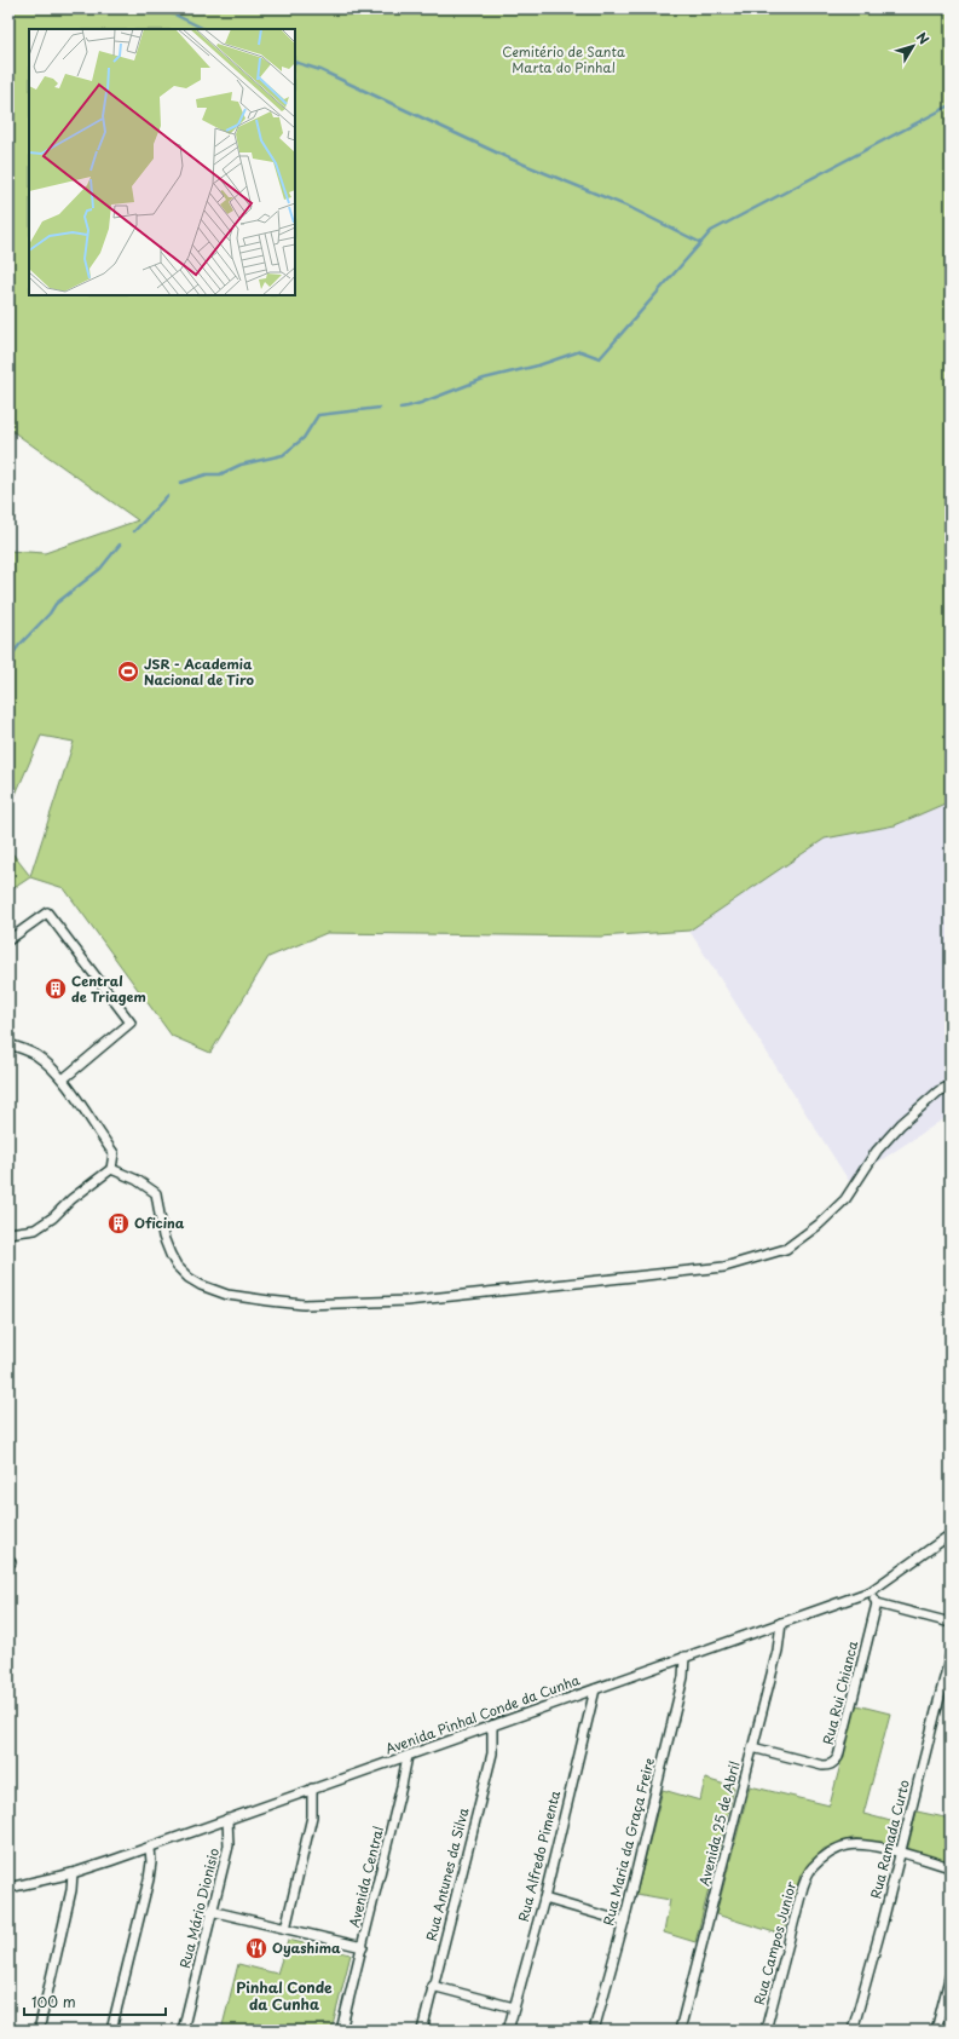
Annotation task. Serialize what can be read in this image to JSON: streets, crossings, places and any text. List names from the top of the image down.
{
  "streets": {
    "street": [
      "Rua Rui Chianca",
      "Avenida Pinhal Conde da Cunha",
      "Avenida 25 de Abril",
      "Rua Ramada Curto",
      "Rua Maria da Graça Freire",
      "Rua Alfredo Pimenta",
      "Rua Antunes da Silva",
      "Avenida Central",
      "Rua Mário Dionisio",
      "Rua Campos Junior"
    ]
  },
  "crossings": [
    ["Rua Rui Chianca", "Avenida 25 de Abril"],
    ["Avenida Pinhal Conde da Cunha", "Avenida 25 de Abril"],
    ["Avenida Pinhal Conde da Cunha", "Rua Maria da Graça Freire"],
    ["Avenida Pinhal Conde da Cunha", "Rua Alfredo Pimenta"],
    ["Avenida Pinhal Conde da Cunha", "Rua Antunes da Silva"],
    ["Avenida Pinhal Conde da Cunha", "Avenida Central"],
    ["Avenida Pinhal Conde da Cunha", "Rua Mário Dionisio"],
    ["Rua Ramada Curto", "Rua Campos Junior"]
  ],
  "districts": ["Pinhal Conde da Cunha"],
  "parks": ["Cemitério de Santa Marta do Pinhal"],
  "places": {
    "sports": ["JSR - Academia Nacional de Tiro"],
    "building": ["Central de Triagem", "Oficina"],
    "restaurant": ["Oyashima"]
  },
  "scale_bar": "100 m",
  "north": "top right"
}
